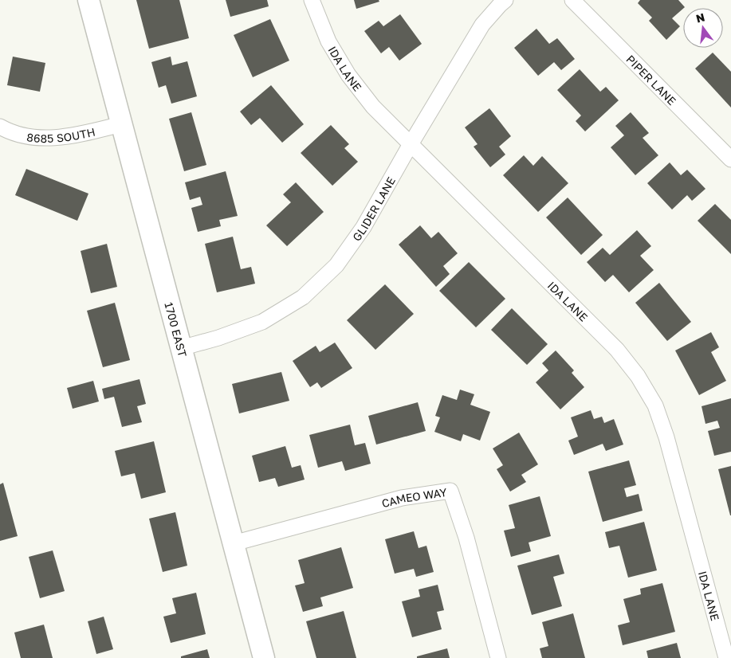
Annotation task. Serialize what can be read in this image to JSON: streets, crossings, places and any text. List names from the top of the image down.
{
  "streets": {
    "street": [
      "IDA LANE",
      "PIPER LANE",
      "8685 SOUTH",
      "GLIDER LANE",
      "1700 EAST",
      "CAMEO WAY"
    ]
  },
  "crossings": [
    ["IDA LANE", "GLIDER LANE"],
    ["8685 SOUTH", "1700 EAST"],
    ["GLIDER LANE", "1700 EAST"],
    ["1700 EAST", "CAMEO WAY"]
  ],
  "north": "top"
}
